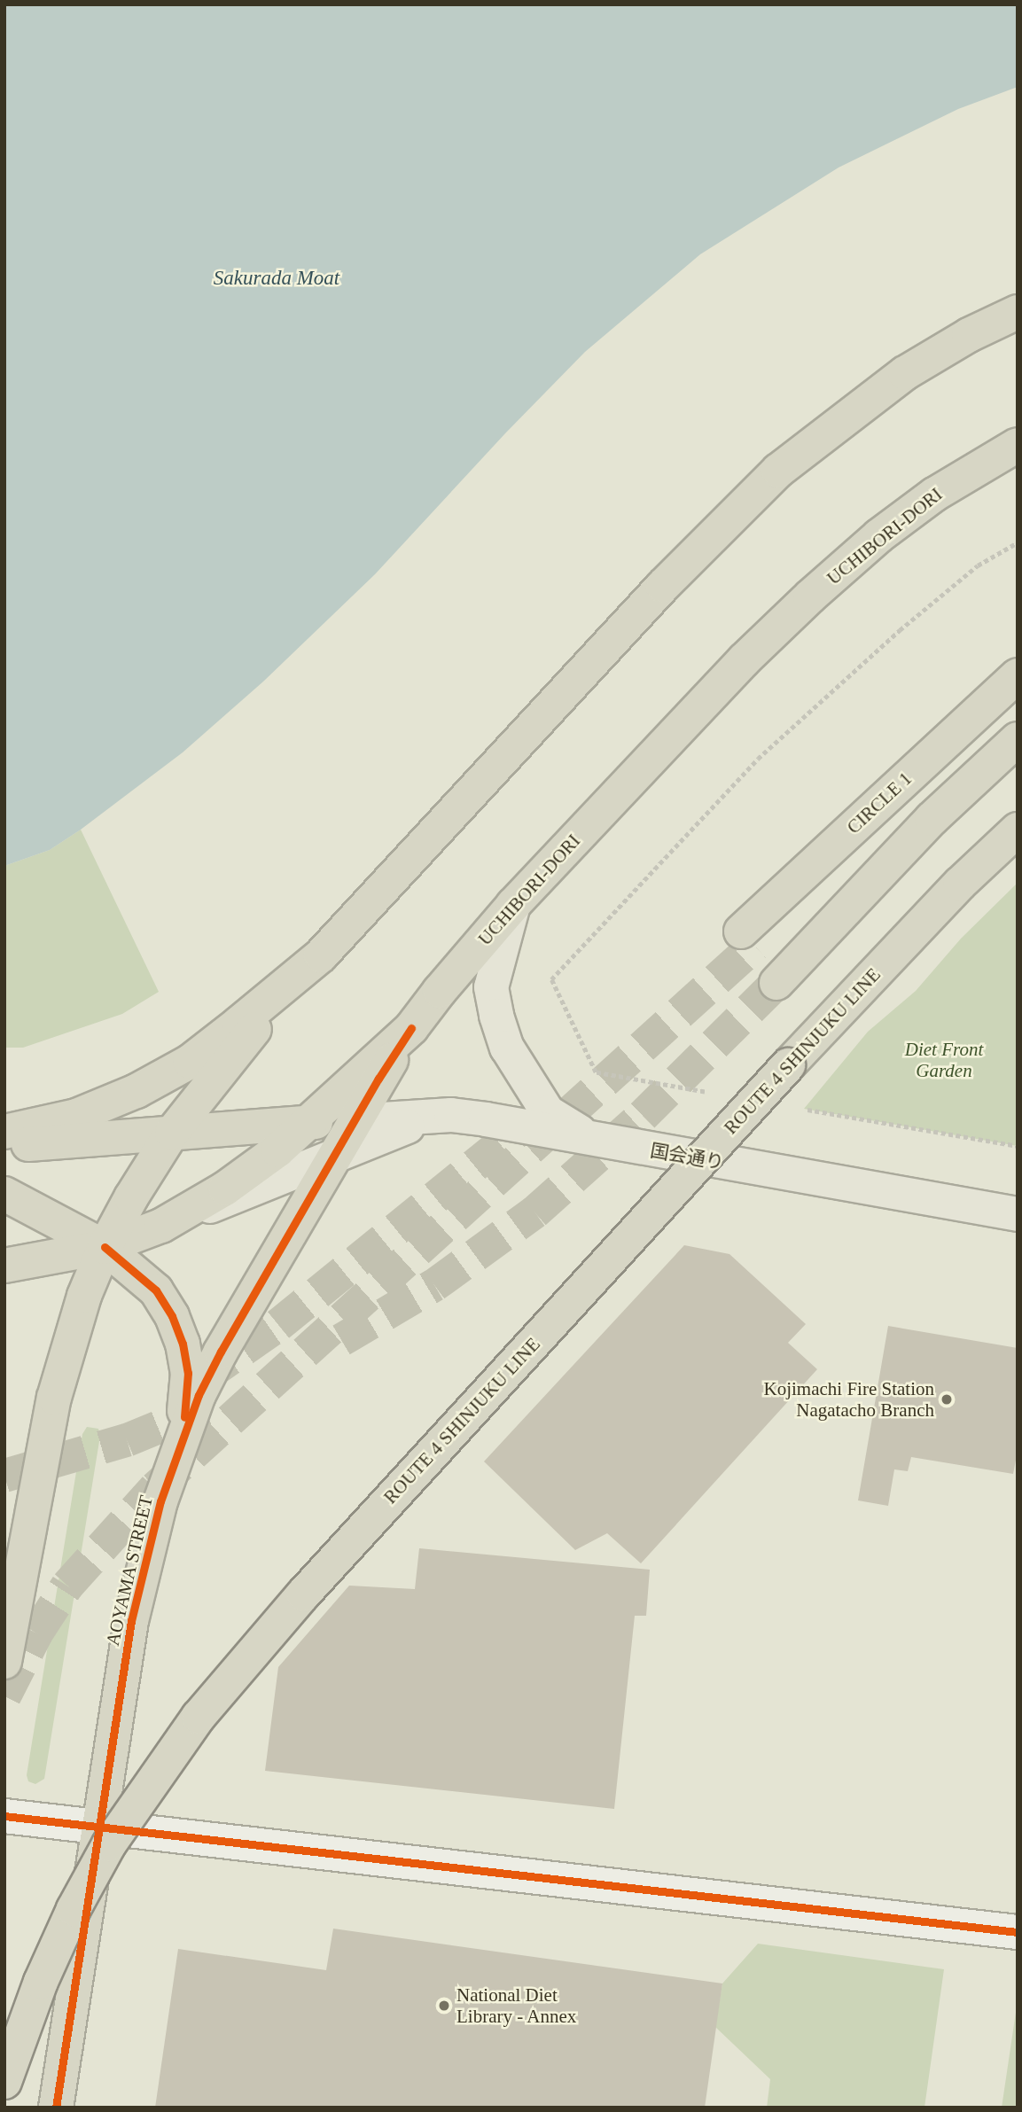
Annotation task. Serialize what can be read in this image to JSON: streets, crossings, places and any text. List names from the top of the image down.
{
  "streets": {
    "highway": [
      "UCHIBORI-DORI",
      "CIRCLE 1",
      "ROUTE 4 SHINJUKU LINE",
      "AOYAMA STREET"
    ],
    "main road": ["国会通り"]
  },
  "crossings": [
    ["UCHIBORI-DORI", "AOYAMA STREET"],
    ["国会通り", "AOYAMA STREET"]
  ],
  "water": ["Sakurada Moat"],
  "parks": ["Diet Front Garden"],
  "places": ["Kojimachi Fire Station Nagatacho Branch", "National Diet Library - Annex"]
}
